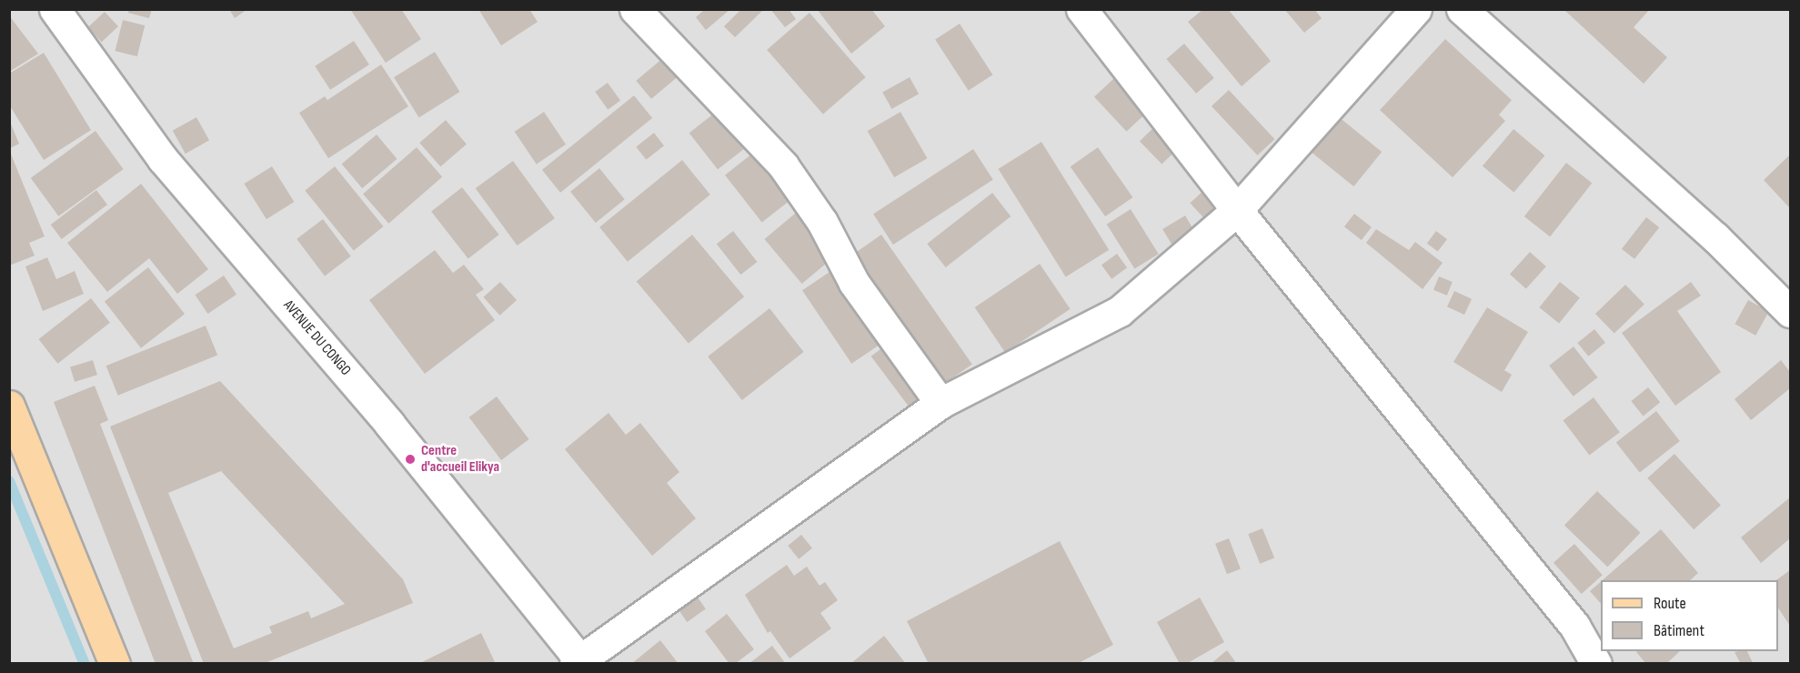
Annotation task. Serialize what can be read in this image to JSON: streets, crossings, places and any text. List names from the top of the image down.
{
  "streets": {
    "street": ["AVENUE DU CONGO"]
  },
  "places": ["Centre d'accueil Elikya"],
  "legend": ["Route", "Bâtiment"]
}
